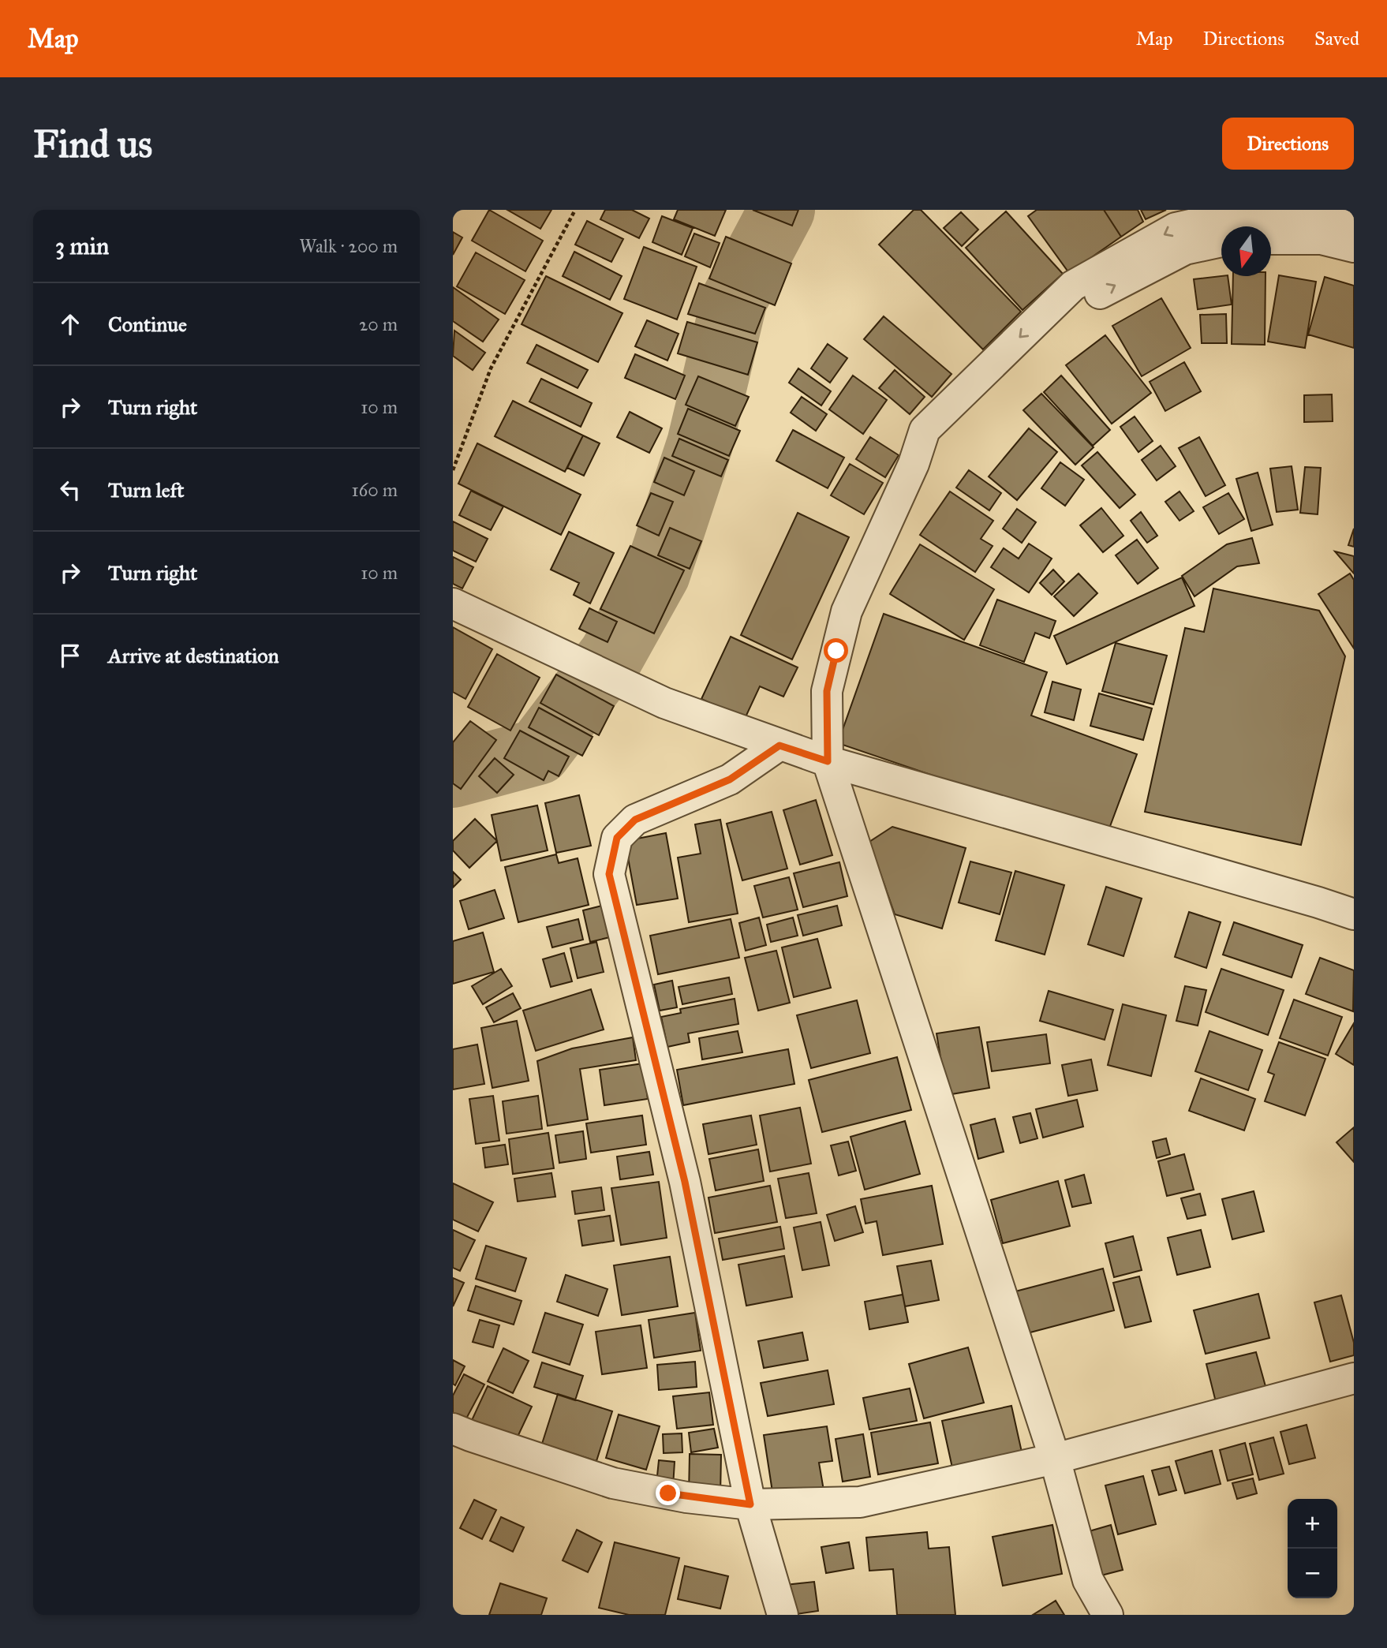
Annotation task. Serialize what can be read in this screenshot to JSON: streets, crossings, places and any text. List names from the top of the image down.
{
  "north": "bottom",
  "page": {
    "header": "Map",
    "nav": ["Map", "Directions", "Saved"],
    "buttons": "Directions",
    "title": "Find us",
    "heading": ["3 min", "Walk · 200 m"],
    "list": [
      ["Continue", "20 m"],
      ["Turn right", "10 m"],
      ["Turn left", "160 m"],
      ["Turn right", "10 m"],
      "Arrive at destination"
    ],
    "map_buttons": ["+", "−"]
  }
}
